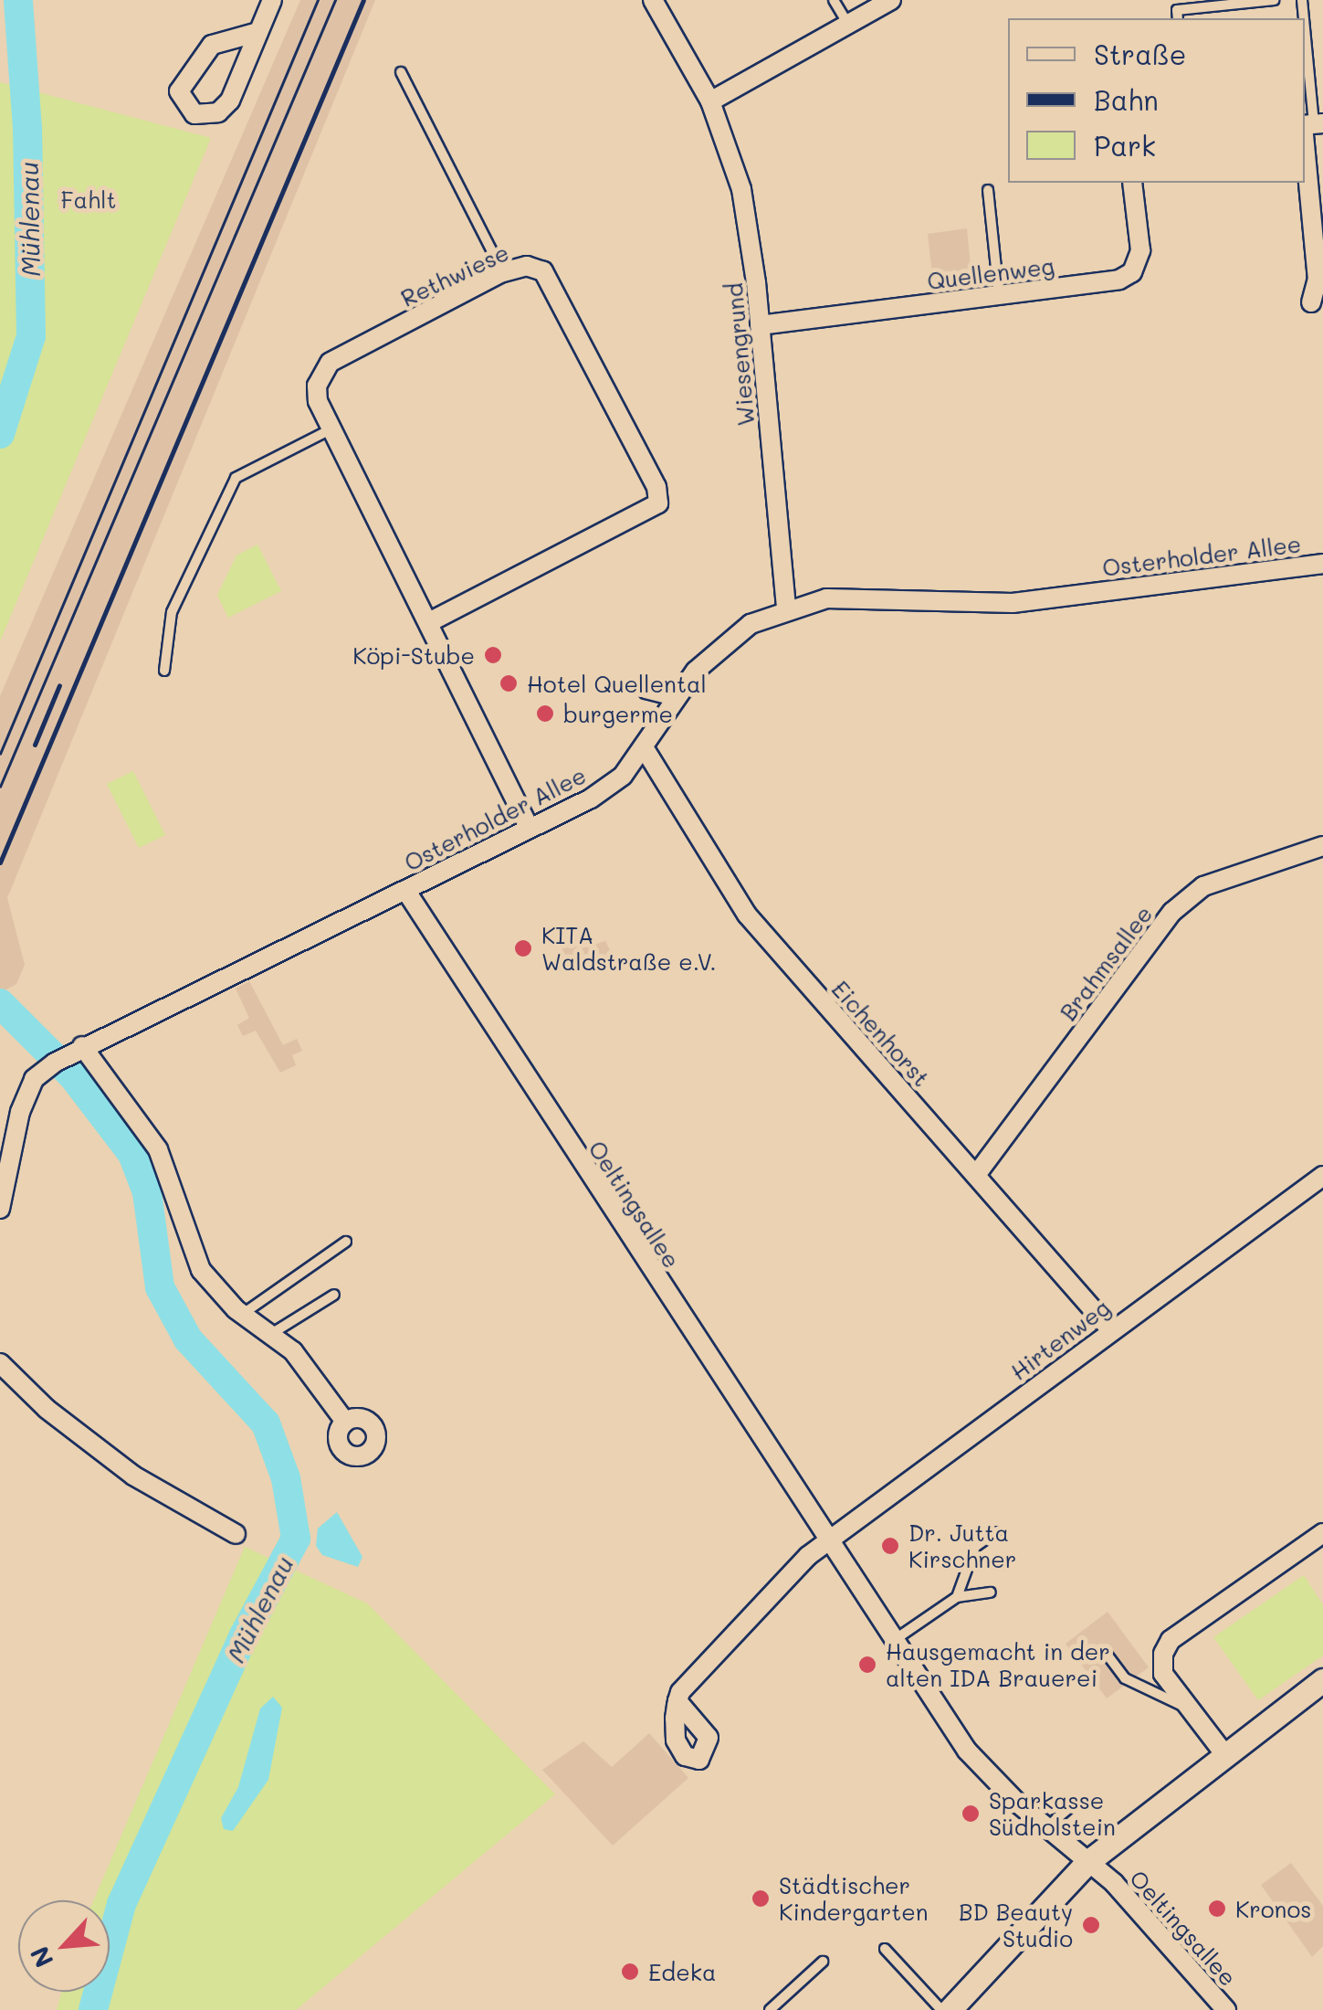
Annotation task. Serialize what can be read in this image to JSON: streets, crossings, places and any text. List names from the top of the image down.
{
  "streets": {
    "street": [
      "Quellenweg",
      "Rethwiese",
      "Wiesengrund",
      "Osterholder Allee",
      "Brahmsallee",
      "Eichenhorst",
      "Oeltingsallee",
      "Hirtenweg"
    ]
  },
  "crossings": [
    ["Quellenweg", "Wiesengrund"],
    ["Rethwiese", "Osterholder Allee"],
    ["Wiesengrund", "Osterholder Allee"],
    ["Osterholder Allee", "Eichenhorst"],
    ["Osterholder Allee", "Oeltingsallee"],
    ["Brahmsallee", "Eichenhorst"],
    ["Eichenhorst", "Hirtenweg"],
    ["Oeltingsallee", "Hirtenweg"]
  ],
  "water": ["Mühlenau"],
  "parks": ["Fahlt"],
  "places": [
    "Köpi-Stube",
    "Hotel Quellental",
    "burgerme",
    "KITA Waldstraße e.V.",
    "Dr. Jutta Kirschner",
    "Hausgemacht in der alten IDA Brauerei",
    "Sparkasse Südholstein",
    "Städtischer Kindergarten",
    "Kronos",
    "BD Beauty Studio",
    "Edeka"
  ],
  "legend": ["Straße", "Bahn", "Park"],
  "north": "bottom left"
}
